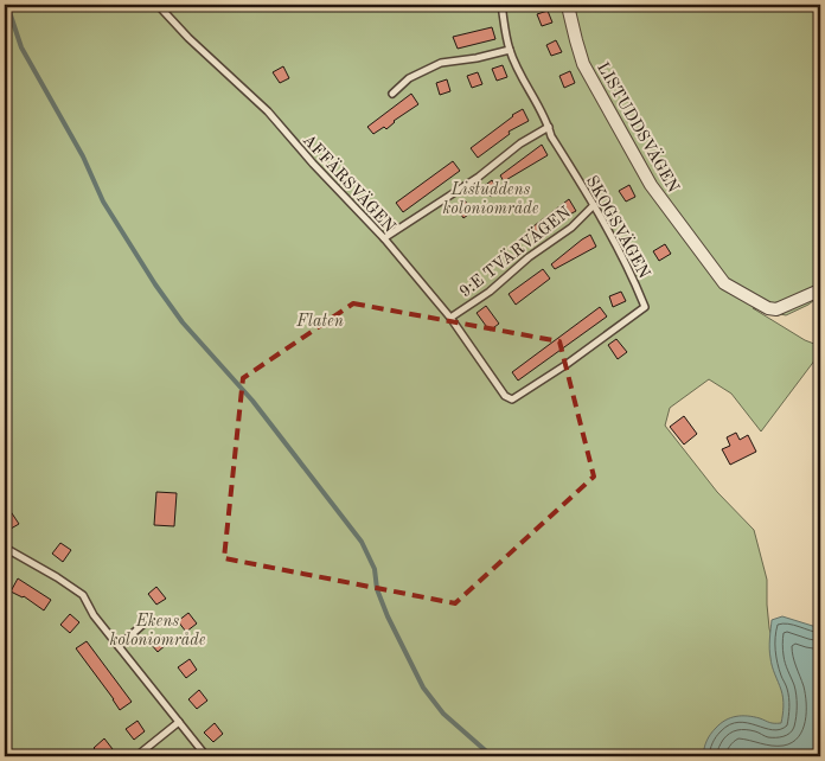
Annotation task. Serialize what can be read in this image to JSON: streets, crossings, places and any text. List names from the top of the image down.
{
  "streets": {
    "street": ["LISTUDDSVÄGEN"],
    "lane": ["AFFÄRSVÄGEN", "SKOGSVÄGEN", "9:E TVÄRVÄGEN"]
  },
  "crossings": [
    ["AFFÄRSVÄGEN", "SKOGSVÄGEN"],
    ["AFFÄRSVÄGEN", "9:E TVÄRVÄGEN"],
    ["SKOGSVÄGEN", "9:E TVÄRVÄGEN"]
  ],
  "parks": ["Listuddens koloniområde", "Flaten", "Ekens koloniområde"]
}
